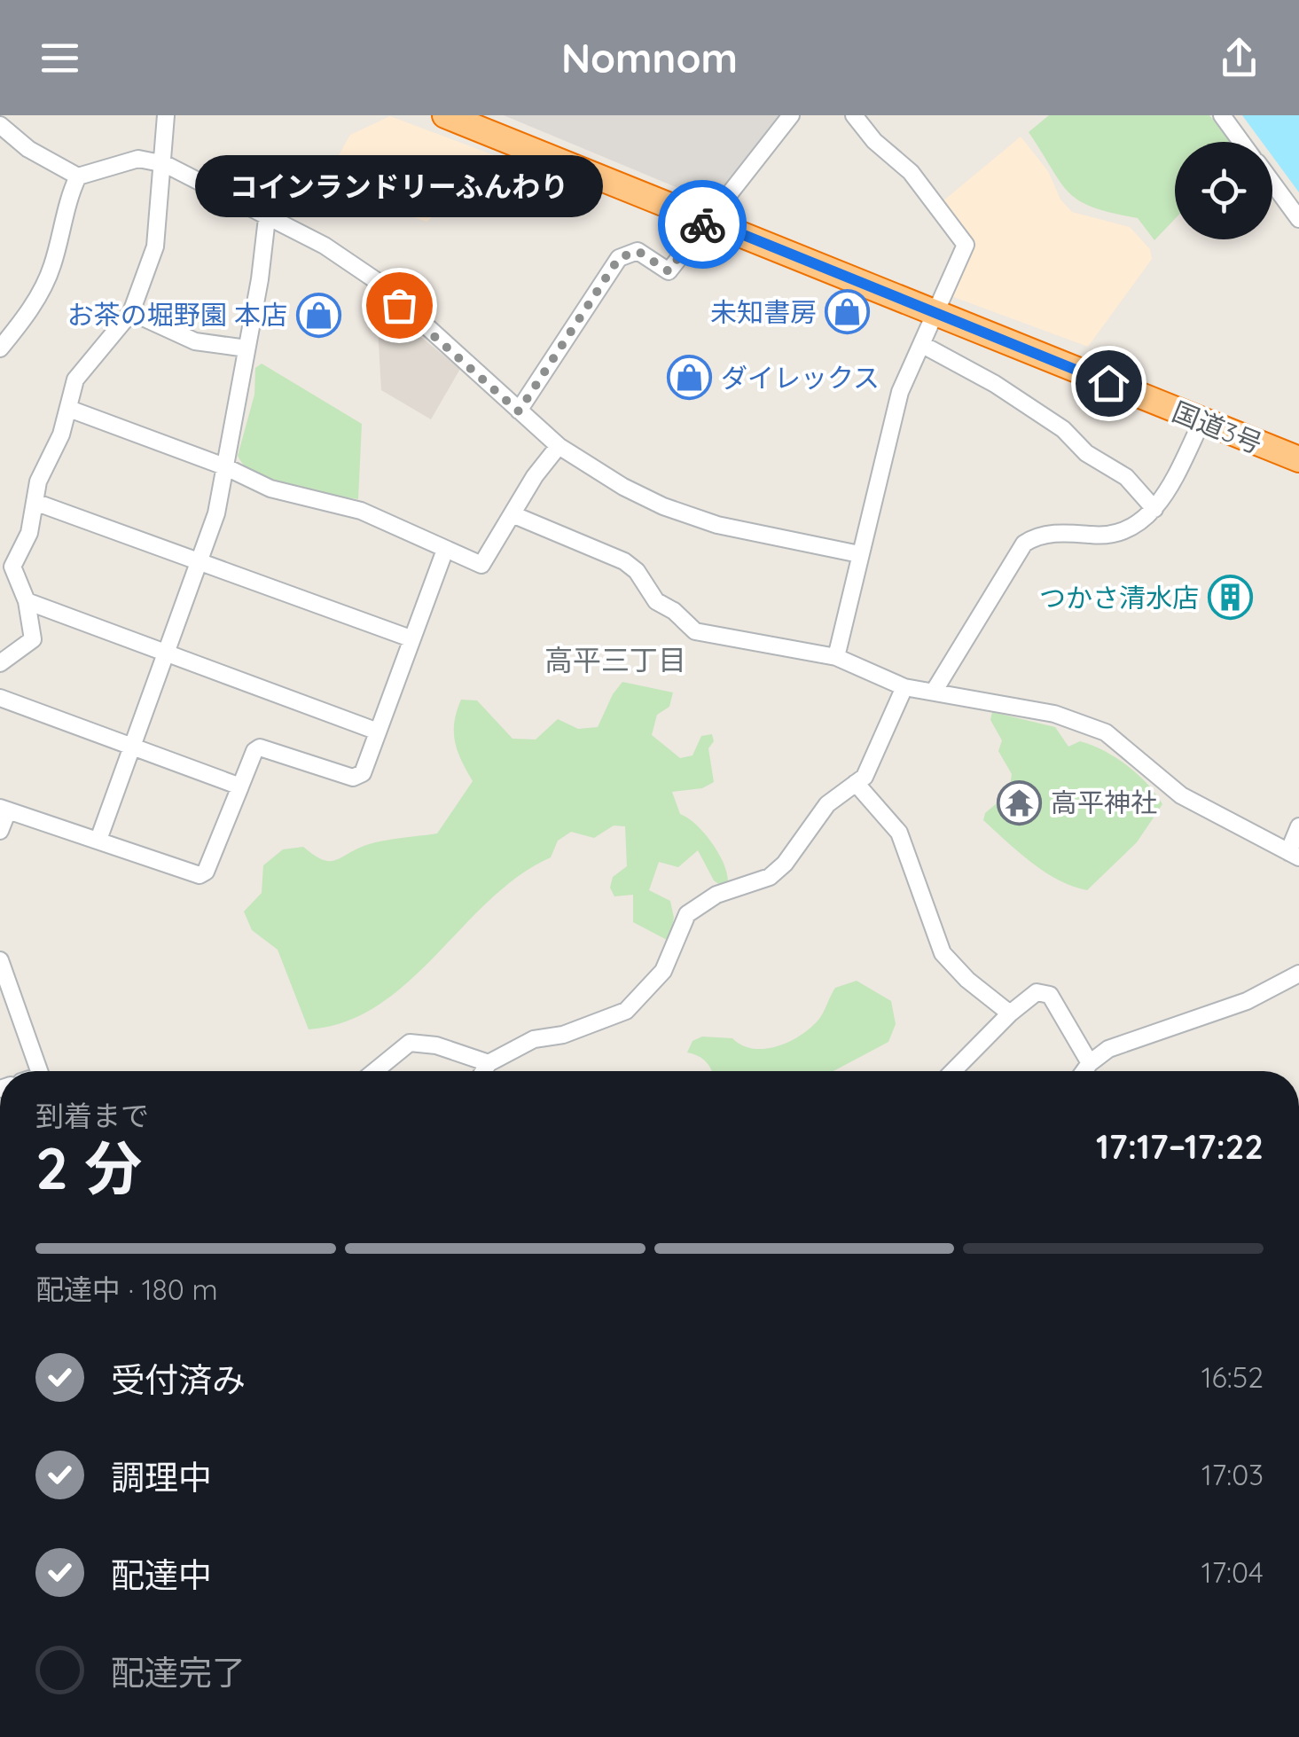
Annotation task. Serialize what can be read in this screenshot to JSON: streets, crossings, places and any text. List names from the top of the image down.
{
  "streets": {
    "highway": ["国道3号"]
  },
  "districts": ["高平三丁目"],
  "places": {
    "other": ["コインランドリーふんわり"],
    "shop": ["未知書房", "お茶の堀野園 本店", "ダイレックス"],
    "building": ["つかさ清水店"],
    "temple": ["高平神社"]
  },
  "page": {
    "header": "Nomnom",
    "bubble": "コインランドリーふんわり",
    "heading": ["2 分", "到着まで", "17:17–17:22"],
    "bar": "配達中 · 180 m",
    "list": [
      ["受付済み", "16:52"],
      ["調理中", "17:03"],
      ["配達中", "17:04"],
      "配達完了"
    ]
  }
}
